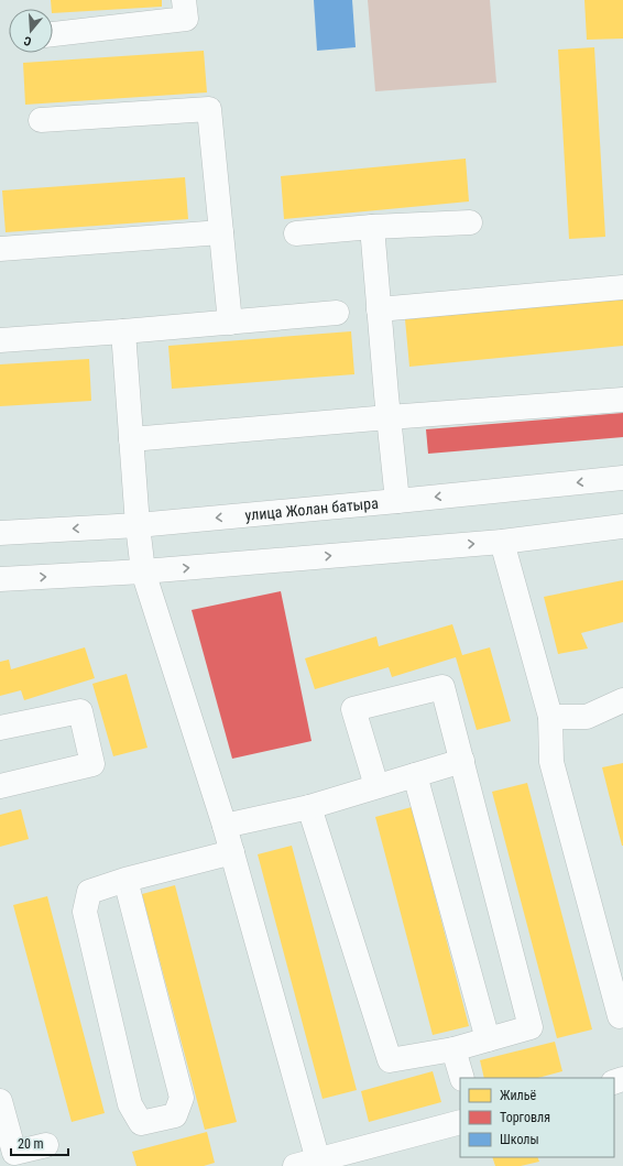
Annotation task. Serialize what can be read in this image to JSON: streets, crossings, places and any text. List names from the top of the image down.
{
  "streets": {
    "street": ["улица Жолан батыра"]
  },
  "legend": ["Жильё", "Торговля", "Школы"],
  "scale_bar": "20 m",
  "north": "bottom"
}
